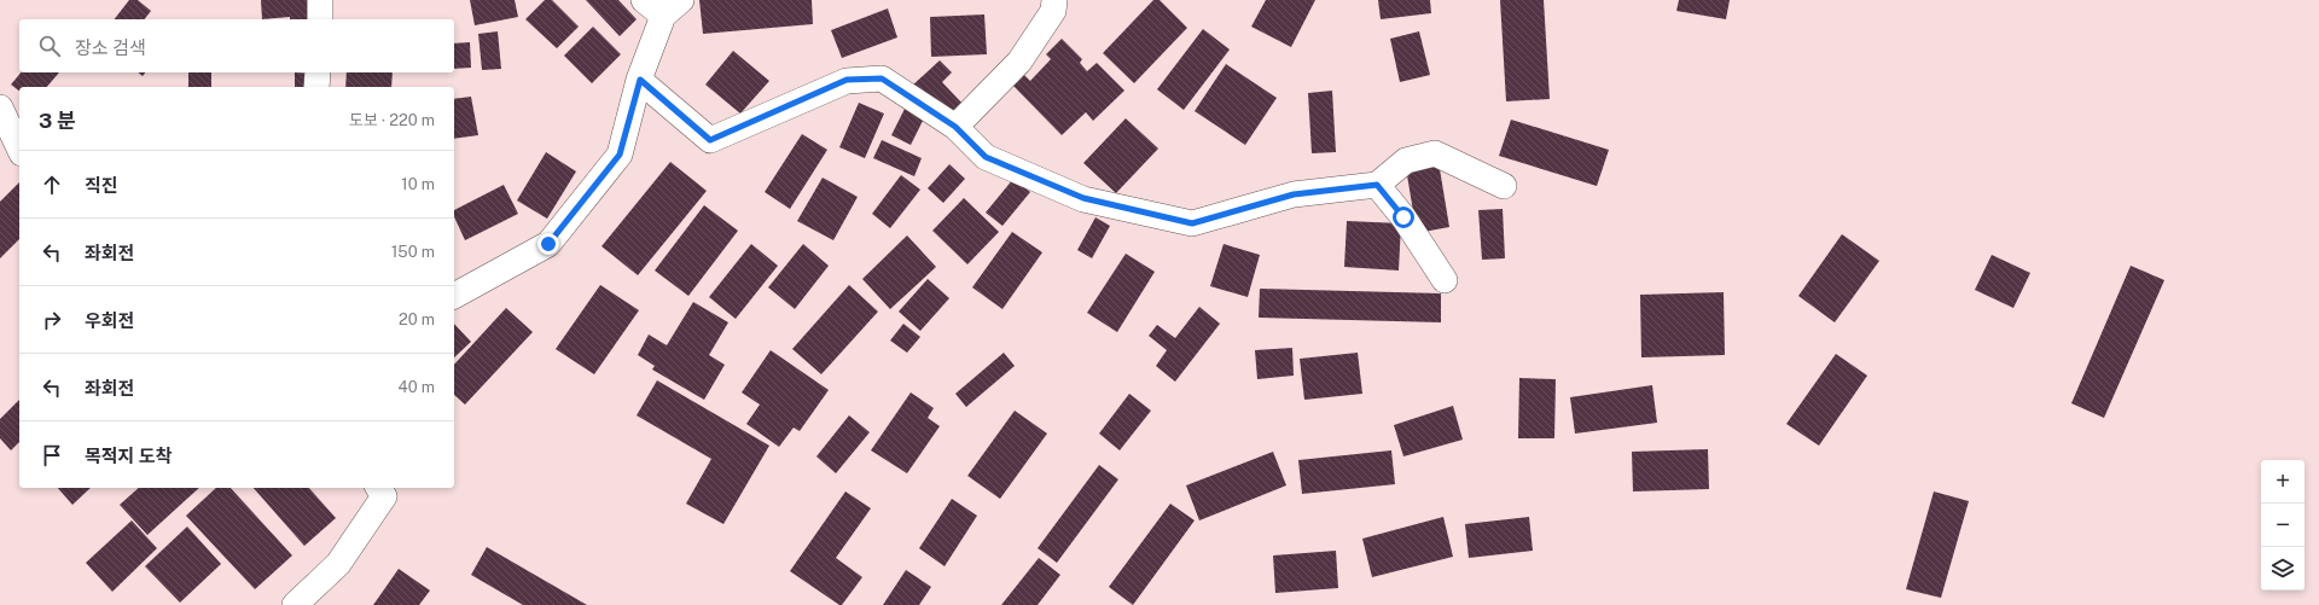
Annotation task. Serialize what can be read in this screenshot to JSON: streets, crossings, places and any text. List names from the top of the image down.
{
  "page": {
    "search": "장소 검색",
    "heading": ["3 분", "도보 · 220 m"],
    "list": [
      ["직진", "10 m"],
      ["좌회전", "150 m"],
      ["우회전", "20 m"],
      ["좌회전", "40 m"],
      "목적지 도착"
    ],
    "map_buttons": ["+", "−"]
  }
}
